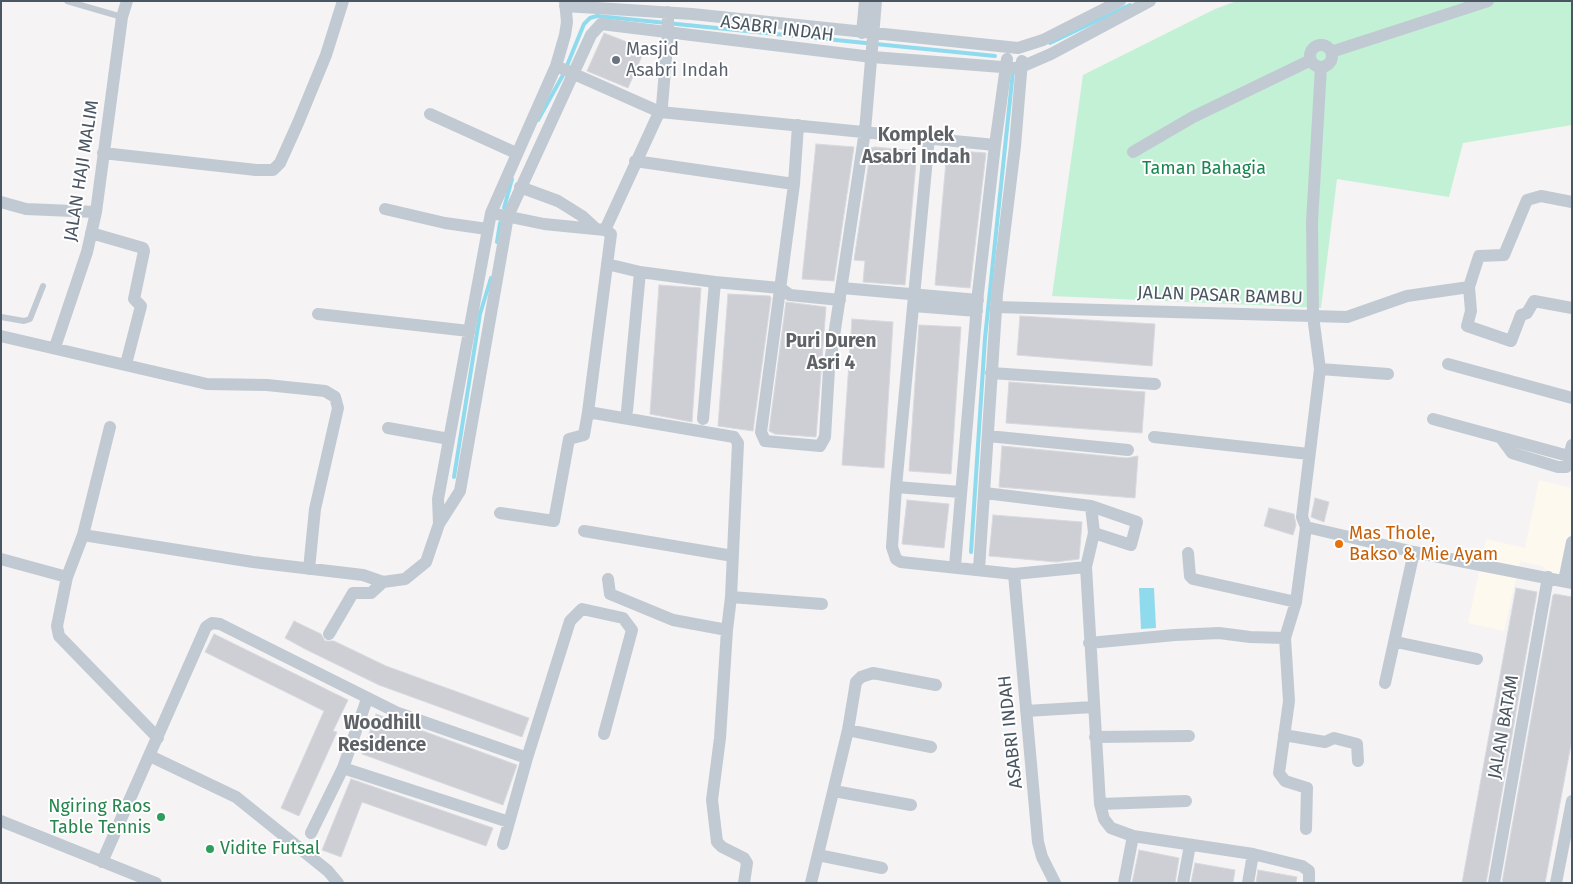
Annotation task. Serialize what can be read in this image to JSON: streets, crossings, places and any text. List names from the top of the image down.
{
  "streets": {
    "street": [
      "ASABRI INDAH",
      "JALAN HAJI MALIM",
      "JALAN PASAR BAMBU",
      "JALAN BATAM"
    ]
  },
  "districts": ["Komplek Asabri Indah", "Puri Duren Asri 4", "Woodhill Residence"],
  "parks": ["Taman Bahagia"],
  "places": [
    "Masjid Asabri Indah",
    "Mas Thole, Bakso & Mie Ayam",
    "Ngiring Raos Table Tennis",
    "Vidite Futsal"
  ]
}
